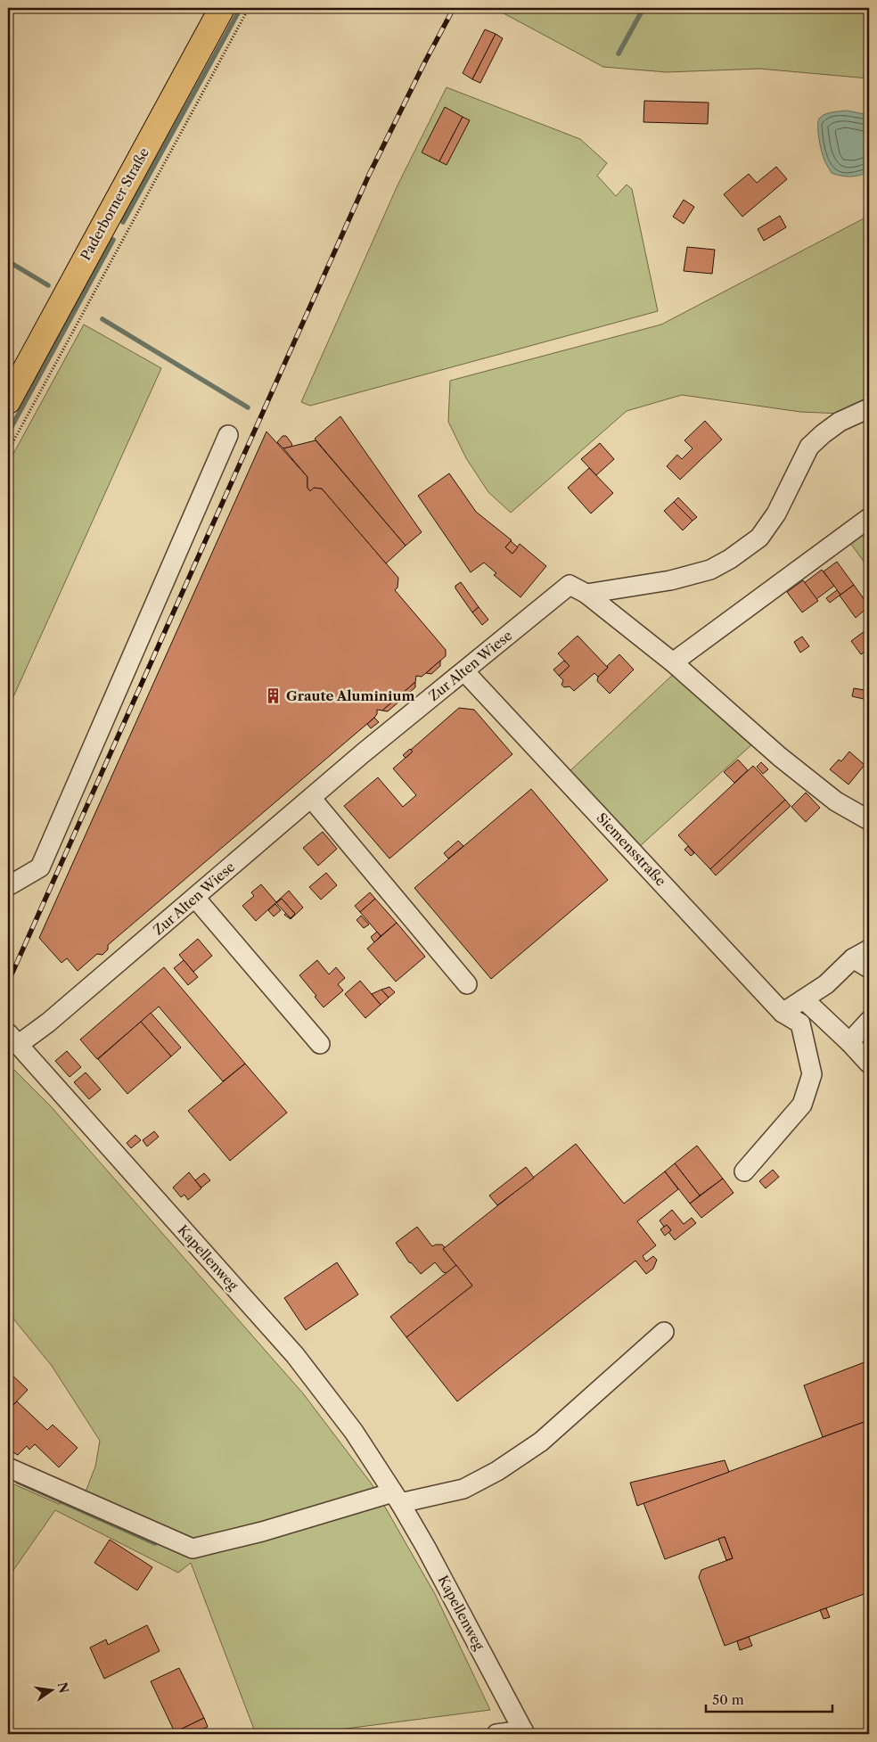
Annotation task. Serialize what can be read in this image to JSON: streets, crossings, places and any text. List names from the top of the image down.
{
  "streets": {
    "main road": ["Paderborner Straße"],
    "street": ["Zur Alten Wiese", "Siemensstraße", "Kapellenweg"]
  },
  "crossings": [
    ["Zur Alten Wiese", "Siemensstraße"],
    ["Zur Alten Wiese", "Kapellenweg"]
  ],
  "places": {
    "building": ["Graute Aluminium"]
  },
  "scale_bar": "50 m",
  "north": "right"
}
